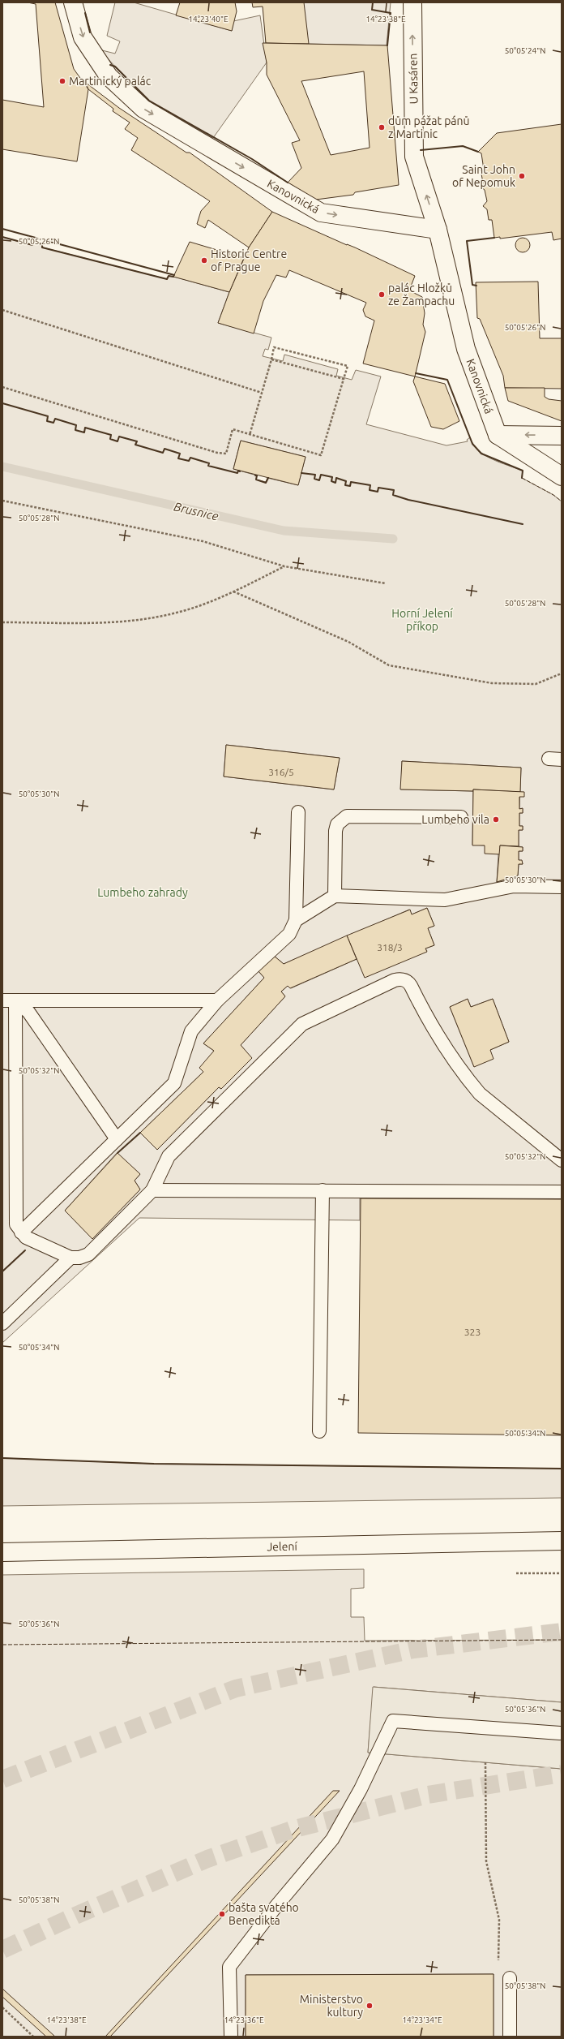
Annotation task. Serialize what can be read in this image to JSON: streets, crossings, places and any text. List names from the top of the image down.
{
  "streets": {
    "street": ["U Kasáren", "Kanovnická", "Jelení"]
  },
  "crossings": [
    ["U Kasáren", "Kanovnická"]
  ],
  "one_way": ["U Kasáren", "Kanovnická"],
  "water": ["Brusnice"],
  "parks": ["Horní Jelení příkop", "Lumbeho zahrady"],
  "places": [
    "Martinický palác",
    "dům pážat pánů z Martinic",
    "Saint John of Nepomuk",
    "Historic Centre of Prague",
    "palác Hložků ze Žampachu",
    "Lumbeho vila",
    "bašta svatého Benedikta",
    "Ministerstvo kultury"
  ],
  "house_numbers": ["316/5", "318/3", "323"],
  "coordinates": [
    "14°23'40\"E",
    "14°23'38\"E",
    "50°05'24\"N",
    "50°05'26\"N",
    "50°05'28\"N",
    "50°05'30\"N",
    "50°05'32\"N",
    "50°05'34\"N",
    "50°05'36\"N",
    "50°05'38\"N",
    "14°23'36\"E",
    "14°23'34\"E"
  ]
}
